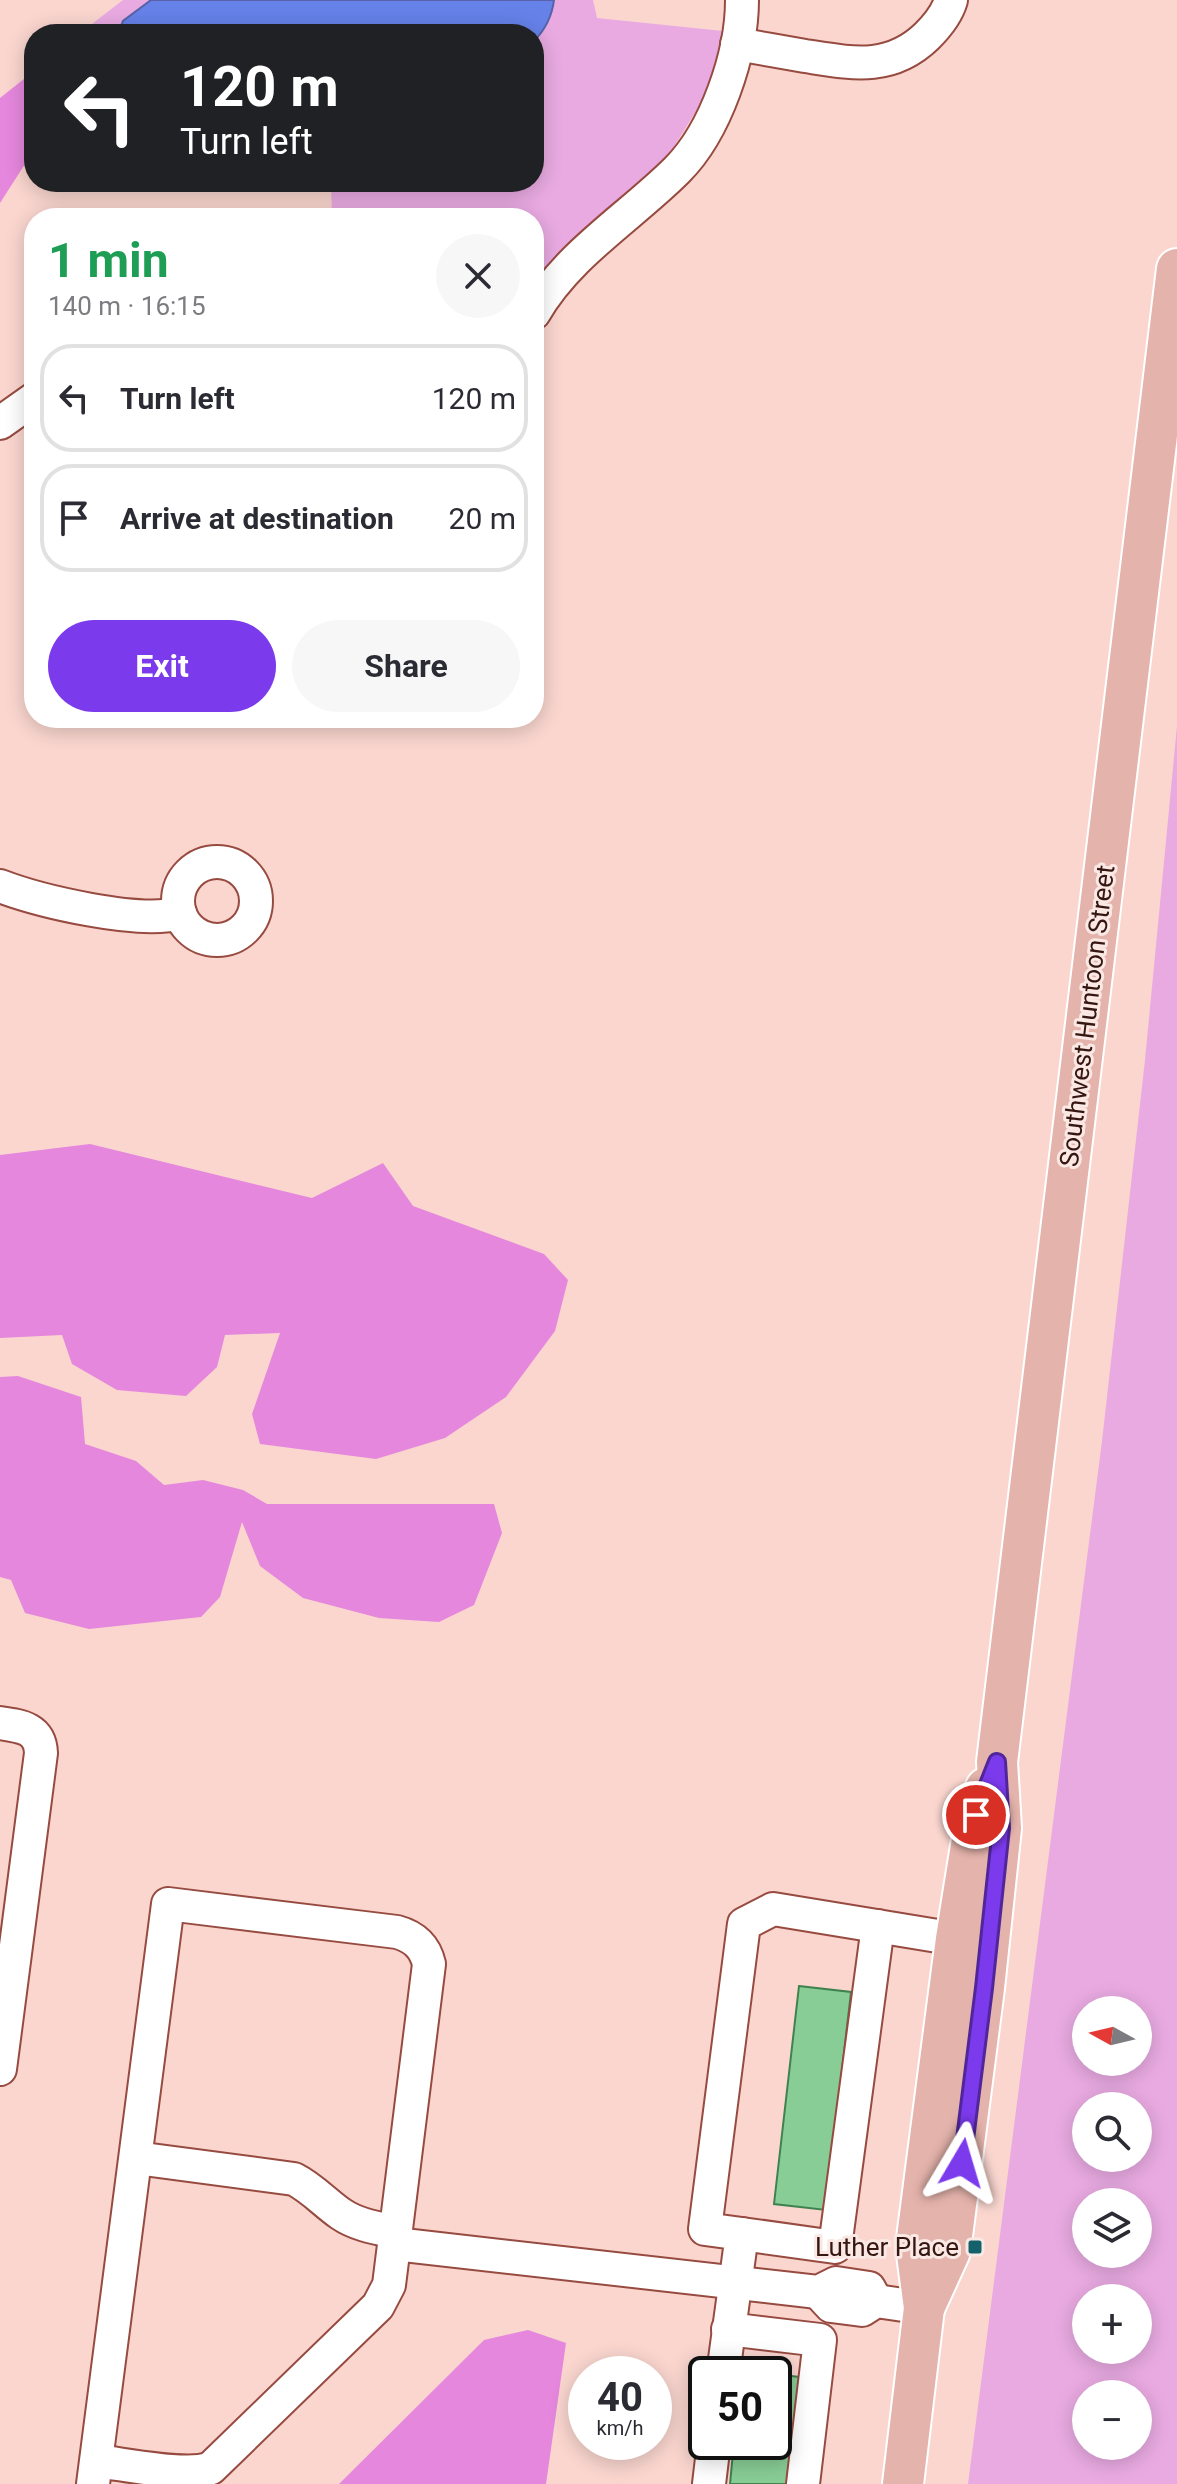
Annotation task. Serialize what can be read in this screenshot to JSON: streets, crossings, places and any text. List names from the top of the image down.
{
  "streets": {
    "main road": ["Southwest Huntoon Street"]
  },
  "places": {
    "transit": ["Luther Place"]
  },
  "north": "left",
  "page": {
    "turn": ["120 m", "Turn left"],
    "heading": ["1 min", "140 m · 16:15"],
    "list": [
      {
        "name": "Turn left",
        "value": "120 m"
      },
      {
        "name": "Arrive at destination",
        "value": "20 m"
      }
    ],
    "buttons": ["Exit", "Share"],
    "map_buttons": ["+", "−"],
    "speed": "40 km/h",
    "limit": "50"
  }
}
